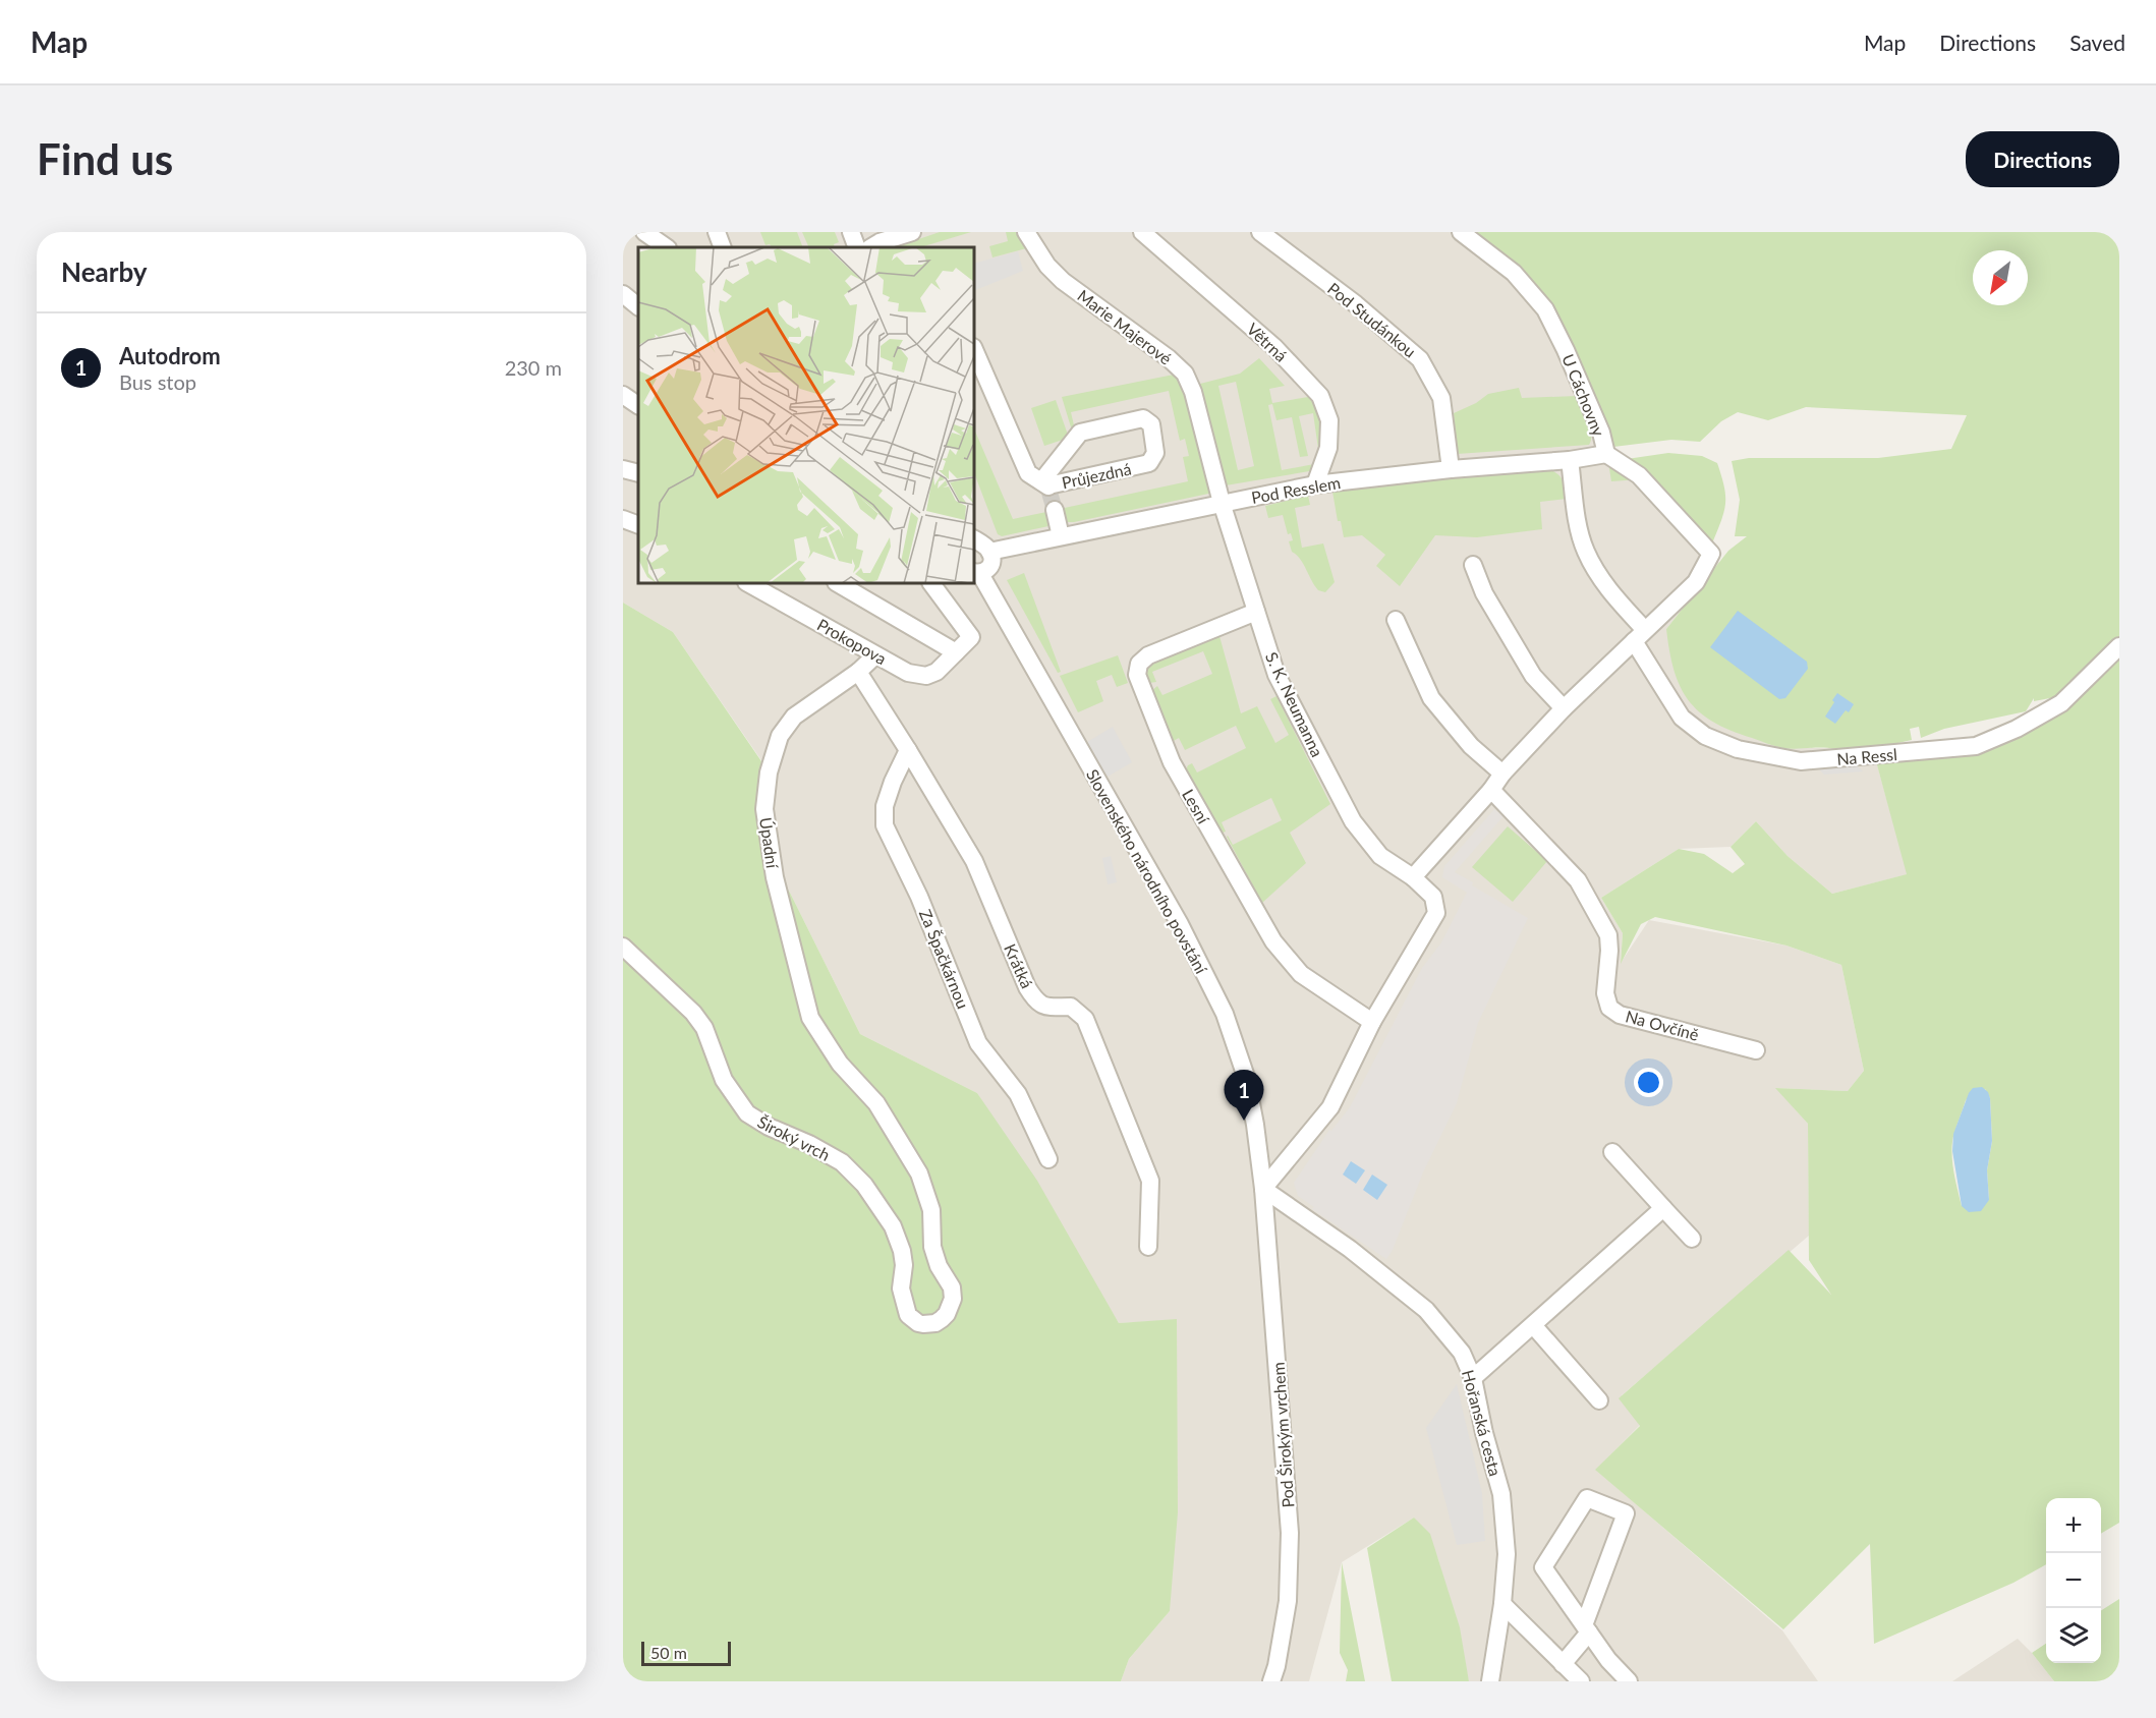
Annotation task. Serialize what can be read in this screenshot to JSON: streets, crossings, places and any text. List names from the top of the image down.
{
  "streets": {
    "street": [
      "Pod Studánkou",
      "Marie Majerové",
      "Větrná",
      "U Cáchovny",
      "Průjezdná",
      "Pod Resslem",
      "Prokopova",
      "S. K. Neumanna",
      "Na Ressl",
      "Lesní",
      "Úpadní",
      "Slovenského národního povstání",
      "Za Špačkárnou",
      "Krátká",
      "Na Ovčíně",
      "Široký vrch",
      "Hořanská cesta",
      "Pod Širokým vrchem"
    ]
  },
  "crossings": [
    ["Pod Studánkou", "Pod Resslem"],
    ["Marie Majerové", "Pod Resslem"],
    ["Marie Majerové", "S. K. Neumanna"],
    ["Větrná", "Pod Resslem"],
    ["U Cáchovny", "Pod Resslem"],
    ["U Cáchovny", "Na Ressl"],
    ["Průjezdná", "Pod Resslem"],
    ["Pod Resslem", "S. K. Neumanna"],
    ["Pod Resslem", "Na Ressl"],
    ["Prokopova", "Úpadní"],
    ["S. K. Neumanna", "Lesní"],
    ["S. K. Neumanna", "Slovenského národního povstání"],
    ["S. K. Neumanna", "Hořanská cesta"],
    ["S. K. Neumanna", "Pod Širokým vrchem"],
    ["Úpadní", "Krátká"],
    ["Úpadní", "Široký vrch"],
    ["Slovenského národního povstání", "Hořanská cesta"],
    ["Slovenského národního povstání", "Pod Širokým vrchem"],
    ["Za Špačkárnou", "Krátká"],
    ["Hořanská cesta", "Pod Širokým vrchem"]
  ],
  "scale_bar": "50 m",
  "north": "bottom left",
  "page": {
    "header": "Map",
    "nav": ["Map", "Directions", "Saved"],
    "buttons": "Directions",
    "title": "Find us",
    "heading": "Nearby",
    "list": [
      {
        "mark": "1",
        "name": "Autodrom",
        "note": "Bus stop",
        "value": "230 m"
      }
    ],
    "pins": "1",
    "map_buttons": ["+", "−"],
    "scale": "50 m"
  }
}
